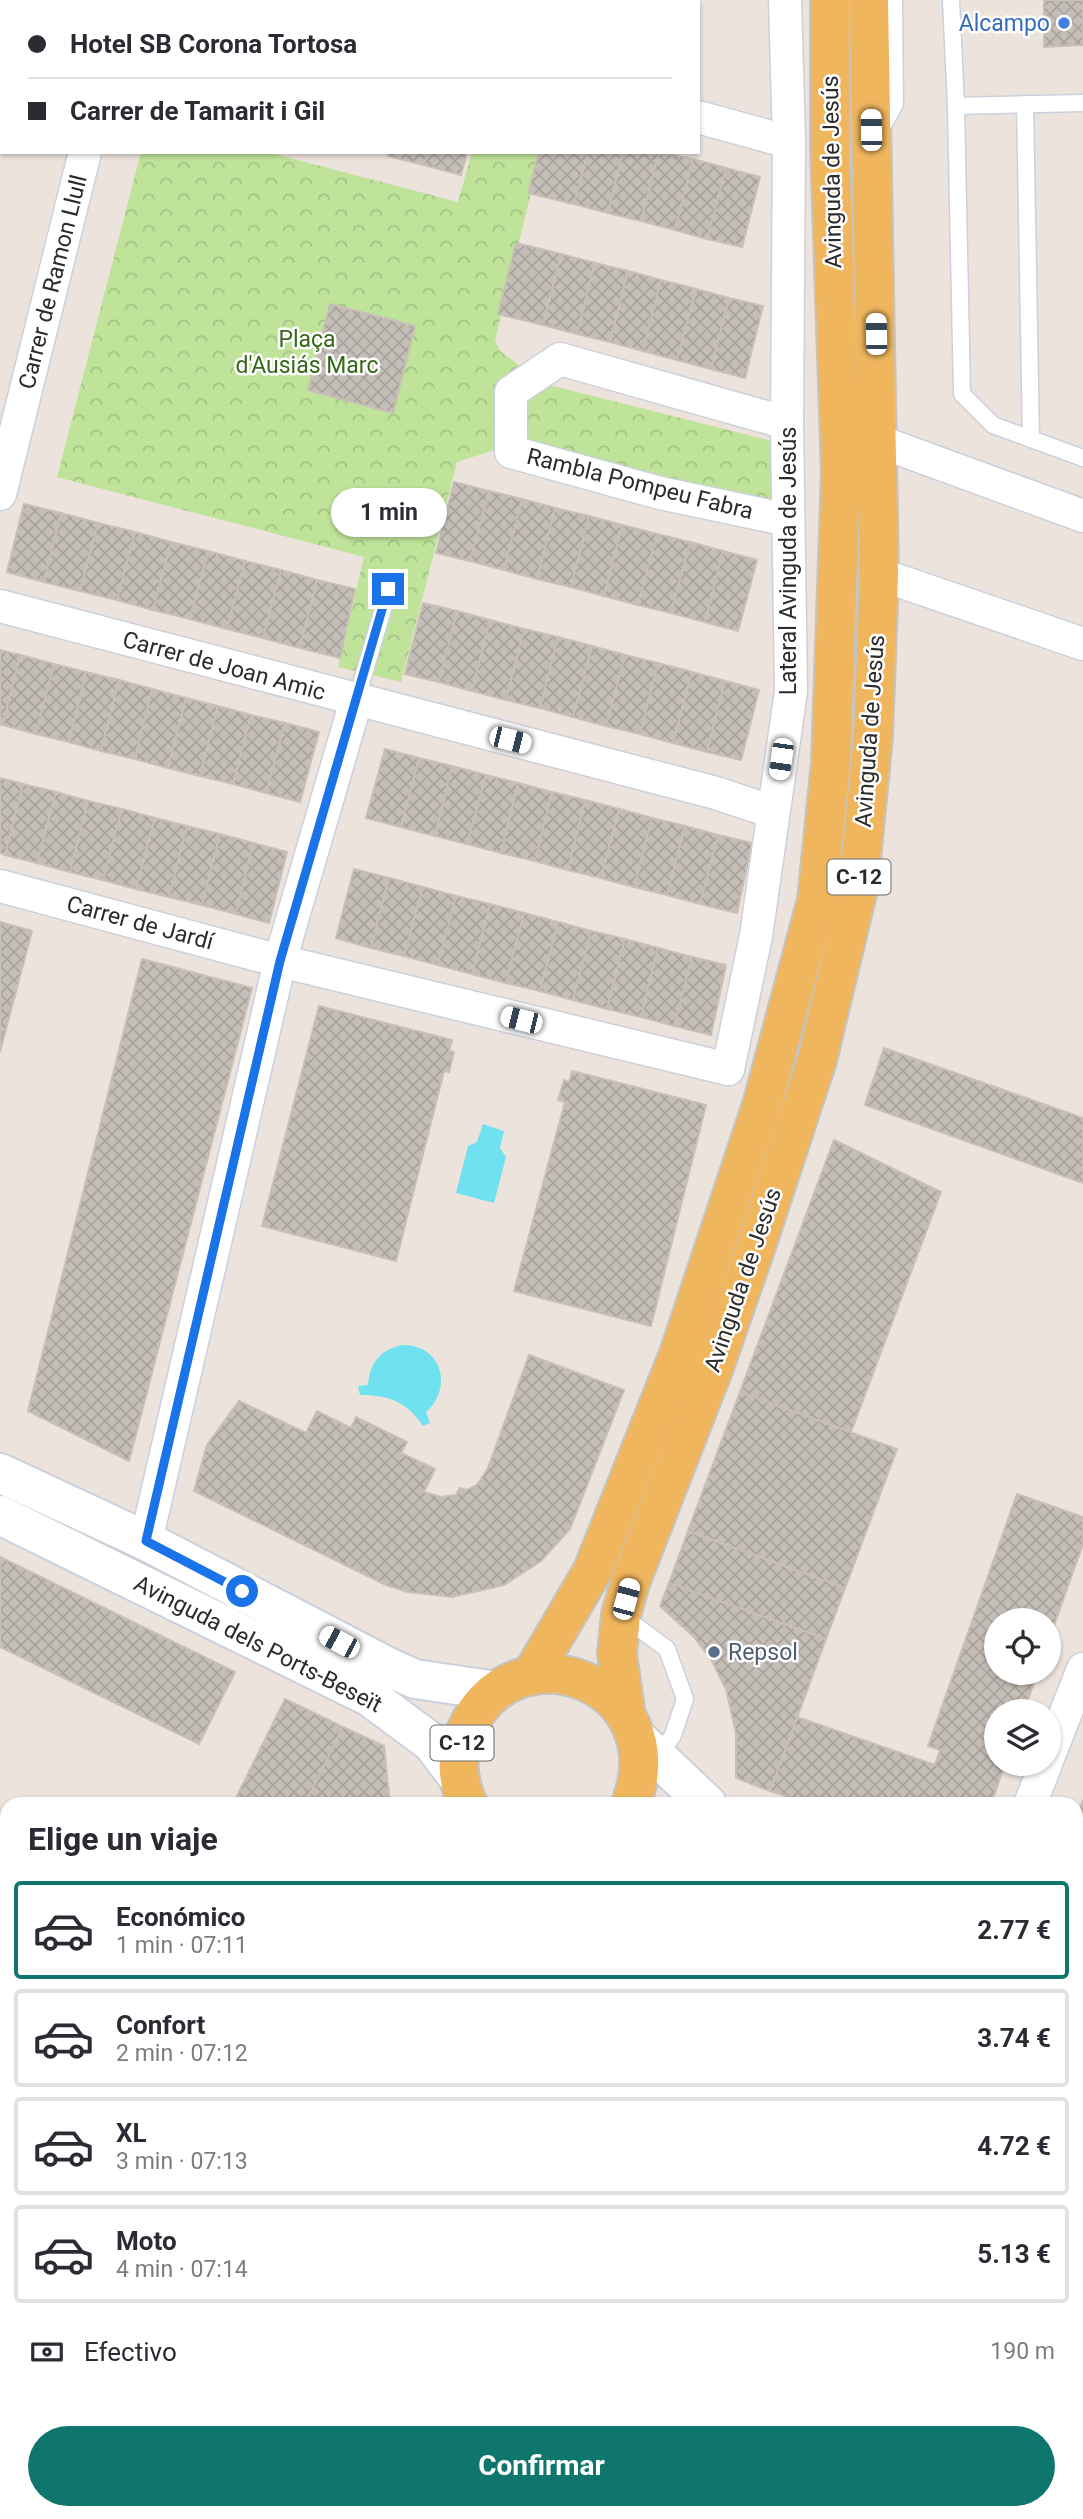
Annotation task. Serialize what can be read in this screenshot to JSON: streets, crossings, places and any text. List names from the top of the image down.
{
  "streets": {
    "main road": ["Avinguda de Jesús", "C-12"],
    "street": [
      "Carrer de Ramon Llull",
      "Rambla Pompeu Fabra",
      "Lateral Avinguda de Jesús",
      "Carrer de Joan Amic",
      "Carrer de Jardí",
      "Avinguda dels Ports-Beseït"
    ]
  },
  "crossings": [
    ["Avinguda de Jesús", "C-12"],
    ["Rambla Pompeu Fabra", "Lateral Avinguda de Jesús"],
    ["Lateral Avinguda de Jesús", "Carrer de Joan Amic"],
    ["Lateral Avinguda de Jesús", "Carrer de Jardí"],
    ["C-12", "Avinguda dels Ports-Beseït"]
  ],
  "parks": ["Plaça d'Ausiás Marc"],
  "places": ["Alcampo", "Repsol"],
  "page": {
    "banner": ["Hotel SB Corona Tortosa", "Carrer de Tamarit i Gil"],
    "bubble": "1 min",
    "heading": "Elige un viaje",
    "list": [
      {
        "name": "Económico",
        "note": "1 min · 07:11",
        "value": "2.77 €"
      },
      {
        "name": "Confort",
        "note": "2 min · 07:12",
        "value": "3.74 €"
      },
      {
        "name": "XL",
        "note": "3 min · 07:13",
        "value": "4.72 €"
      },
      {
        "name": "Moto",
        "note": "4 min · 07:14",
        "value": "5.13 €"
      }
    ],
    "pay": ["Efectivo", "190 m"],
    "buttons": "Confirmar"
  }
}
